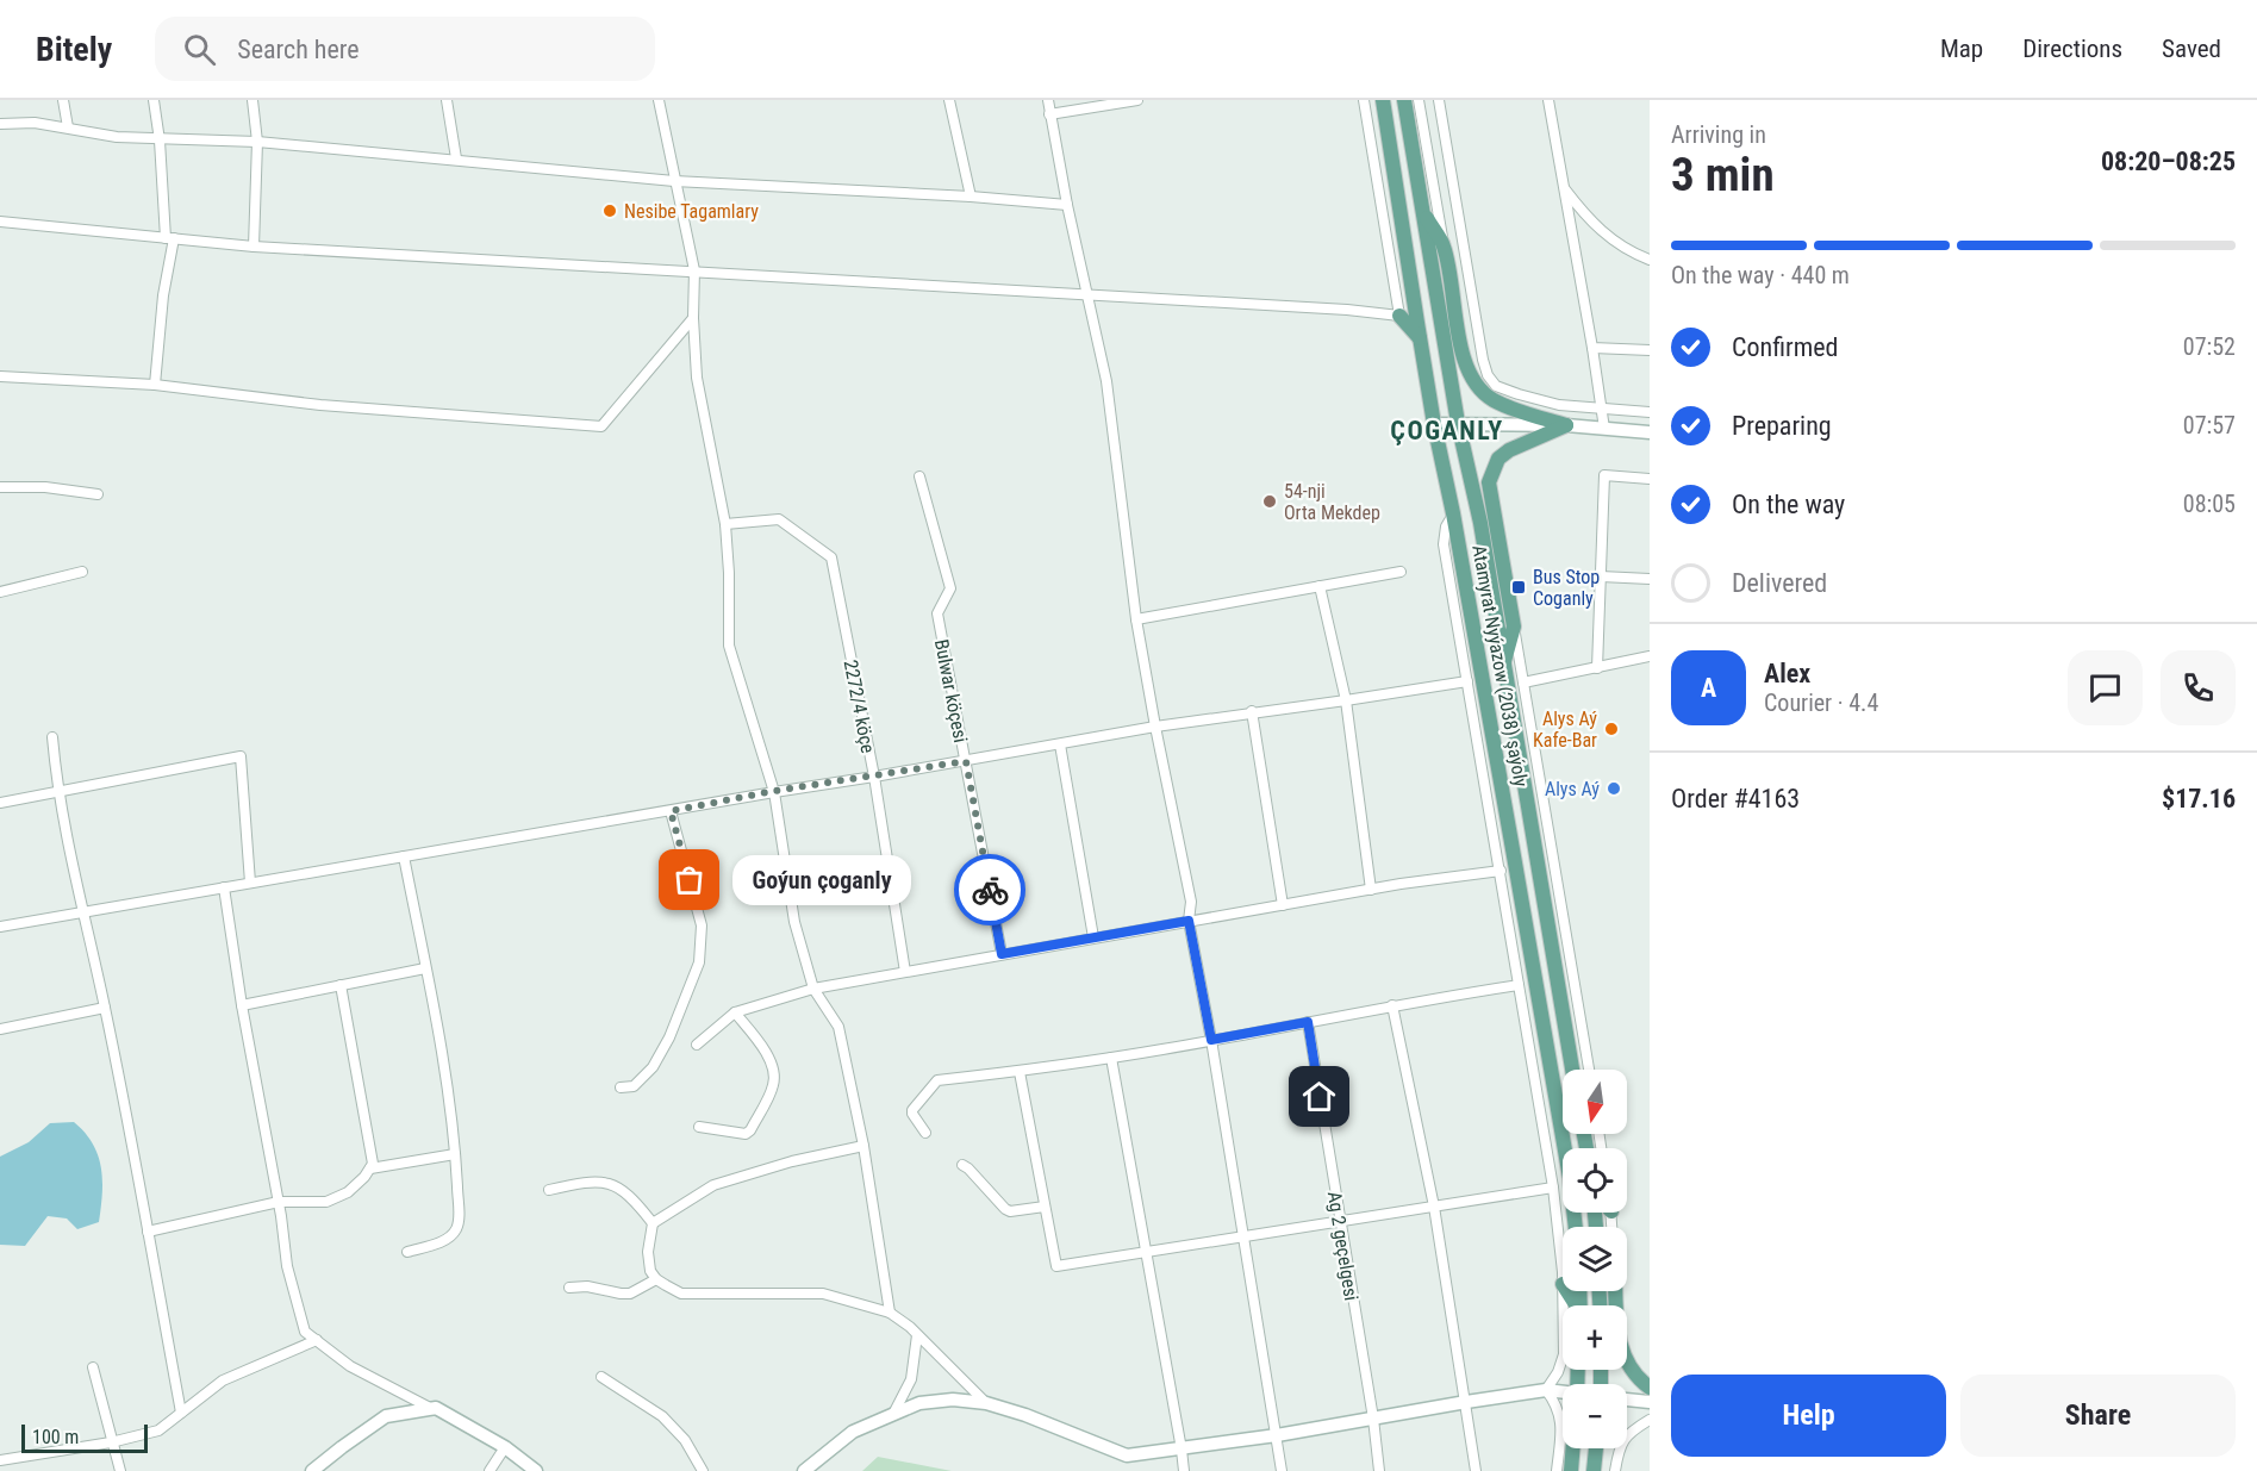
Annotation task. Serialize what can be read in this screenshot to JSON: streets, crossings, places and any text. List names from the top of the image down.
{
  "streets": {
    "main road": ["Atamyrat Nyýazow (2038) şaýoly"],
    "street": ["Bulwar köçesi", "2272/4 köçe", "Ag 2 geçelgesi"]
  },
  "districts": ["ÇOGANLY"],
  "places": {
    "other": [
      "Nesibe Tagamlary",
      "54-nji Orta Mekdep",
      "Alys Aý Kafe-Bar",
      "Alys Aý",
      "Goýun çoganly"
    ],
    "transit": ["Bus Stop Coganly"]
  },
  "scale_bar": "100 m",
  "north": "bottom",
  "page": {
    "header": "Bitely",
    "search": "Search here",
    "nav": ["Map", "Directions", "Saved"],
    "heading": ["3 min", "Arriving in", "08:20–08:25"],
    "panel": [
      "Alex",
      "Courier · 4.4",
      "Order #4163",
      "$17.16"
    ],
    "bar": "On the way · 440 m",
    "list": [
      ["Confirmed", "07:52"],
      ["Preparing", "07:57"],
      ["On the way", "08:05"],
      "Delivered"
    ],
    "round": "A",
    "bubble": "Goýun çoganly",
    "map_buttons": ["+", "−"],
    "buttons": ["Help", "Share"],
    "scale": "100 m"
  }
}
